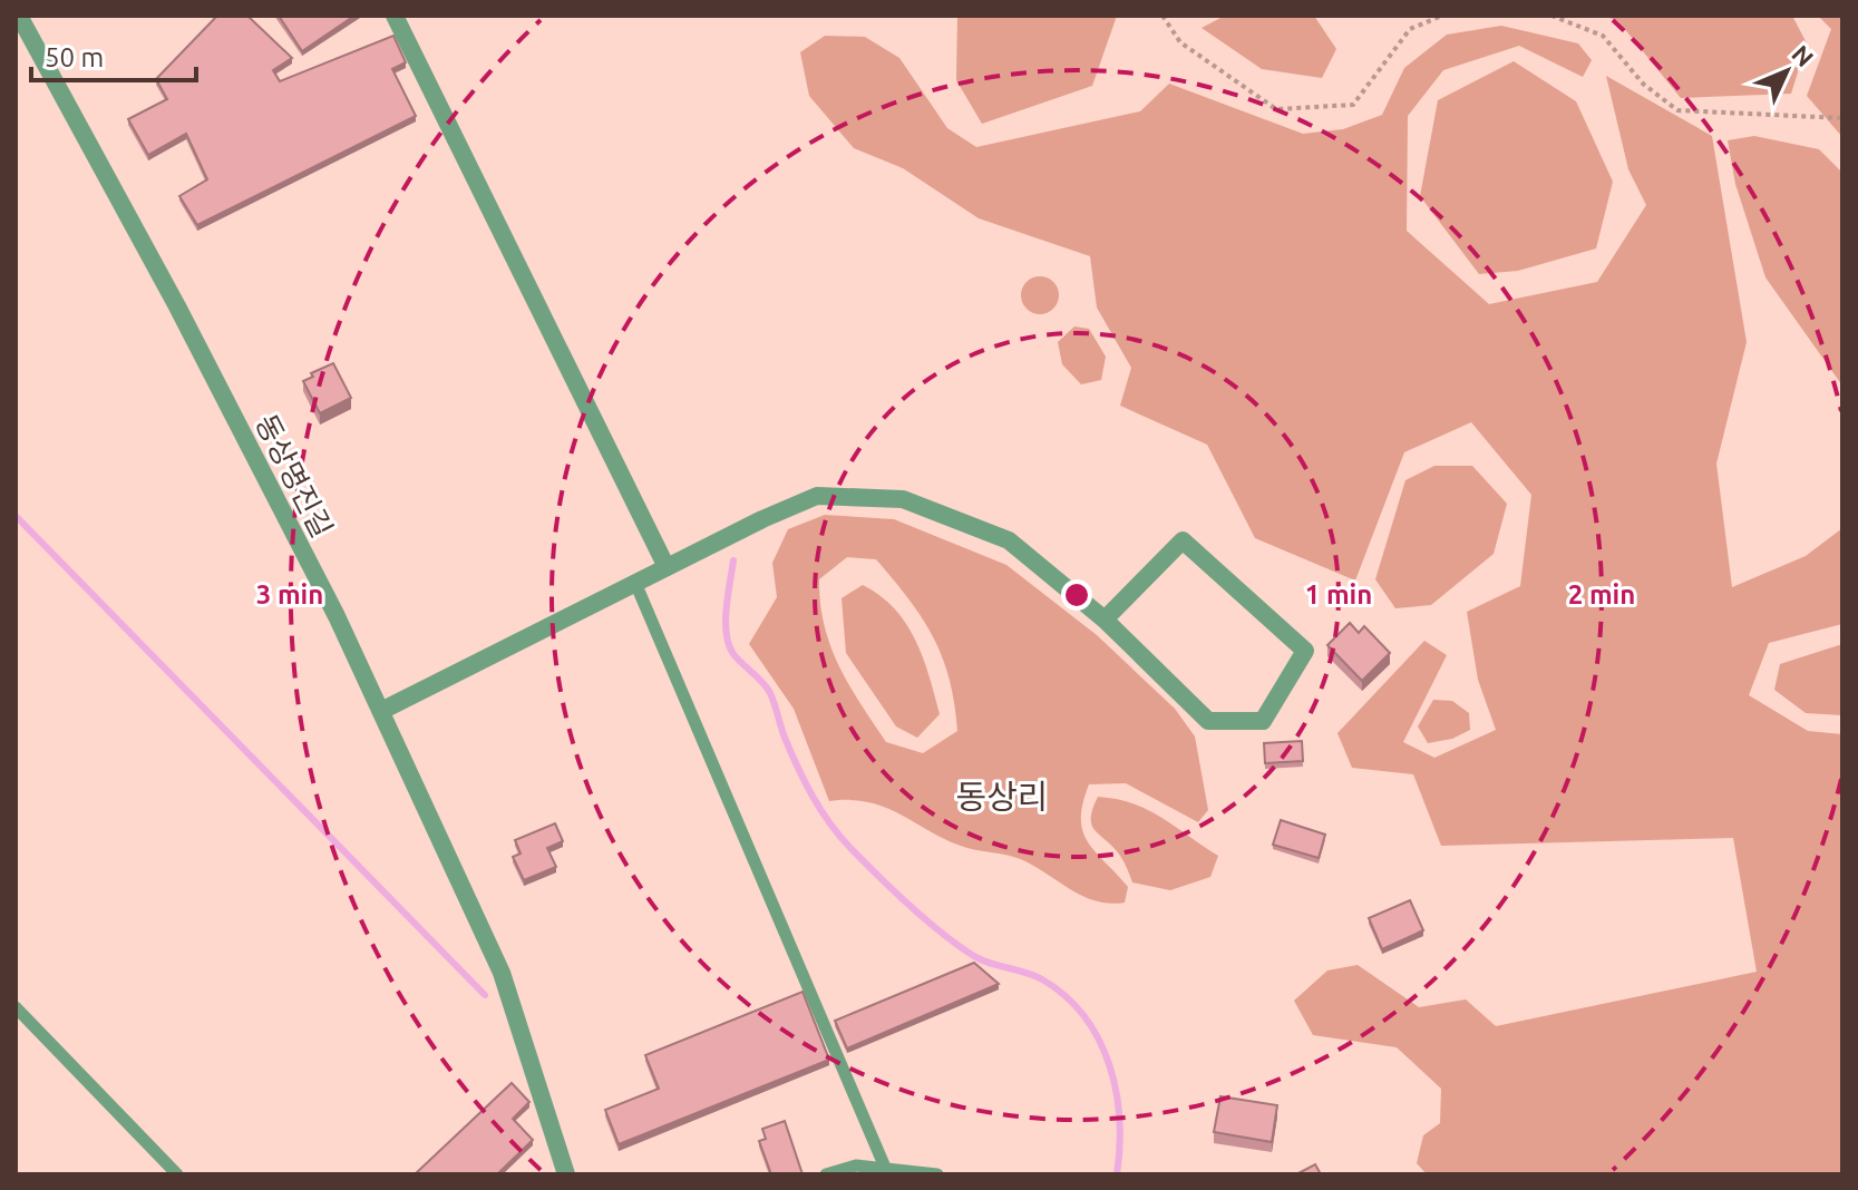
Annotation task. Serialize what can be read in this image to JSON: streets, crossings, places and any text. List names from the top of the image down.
{
  "streets": {
    "street": ["동상명진길"]
  },
  "districts": ["동상리"],
  "scale_bar": "50 m",
  "north": "top right",
  "rings": ["1 min", "2 min", "3 min"]
}
